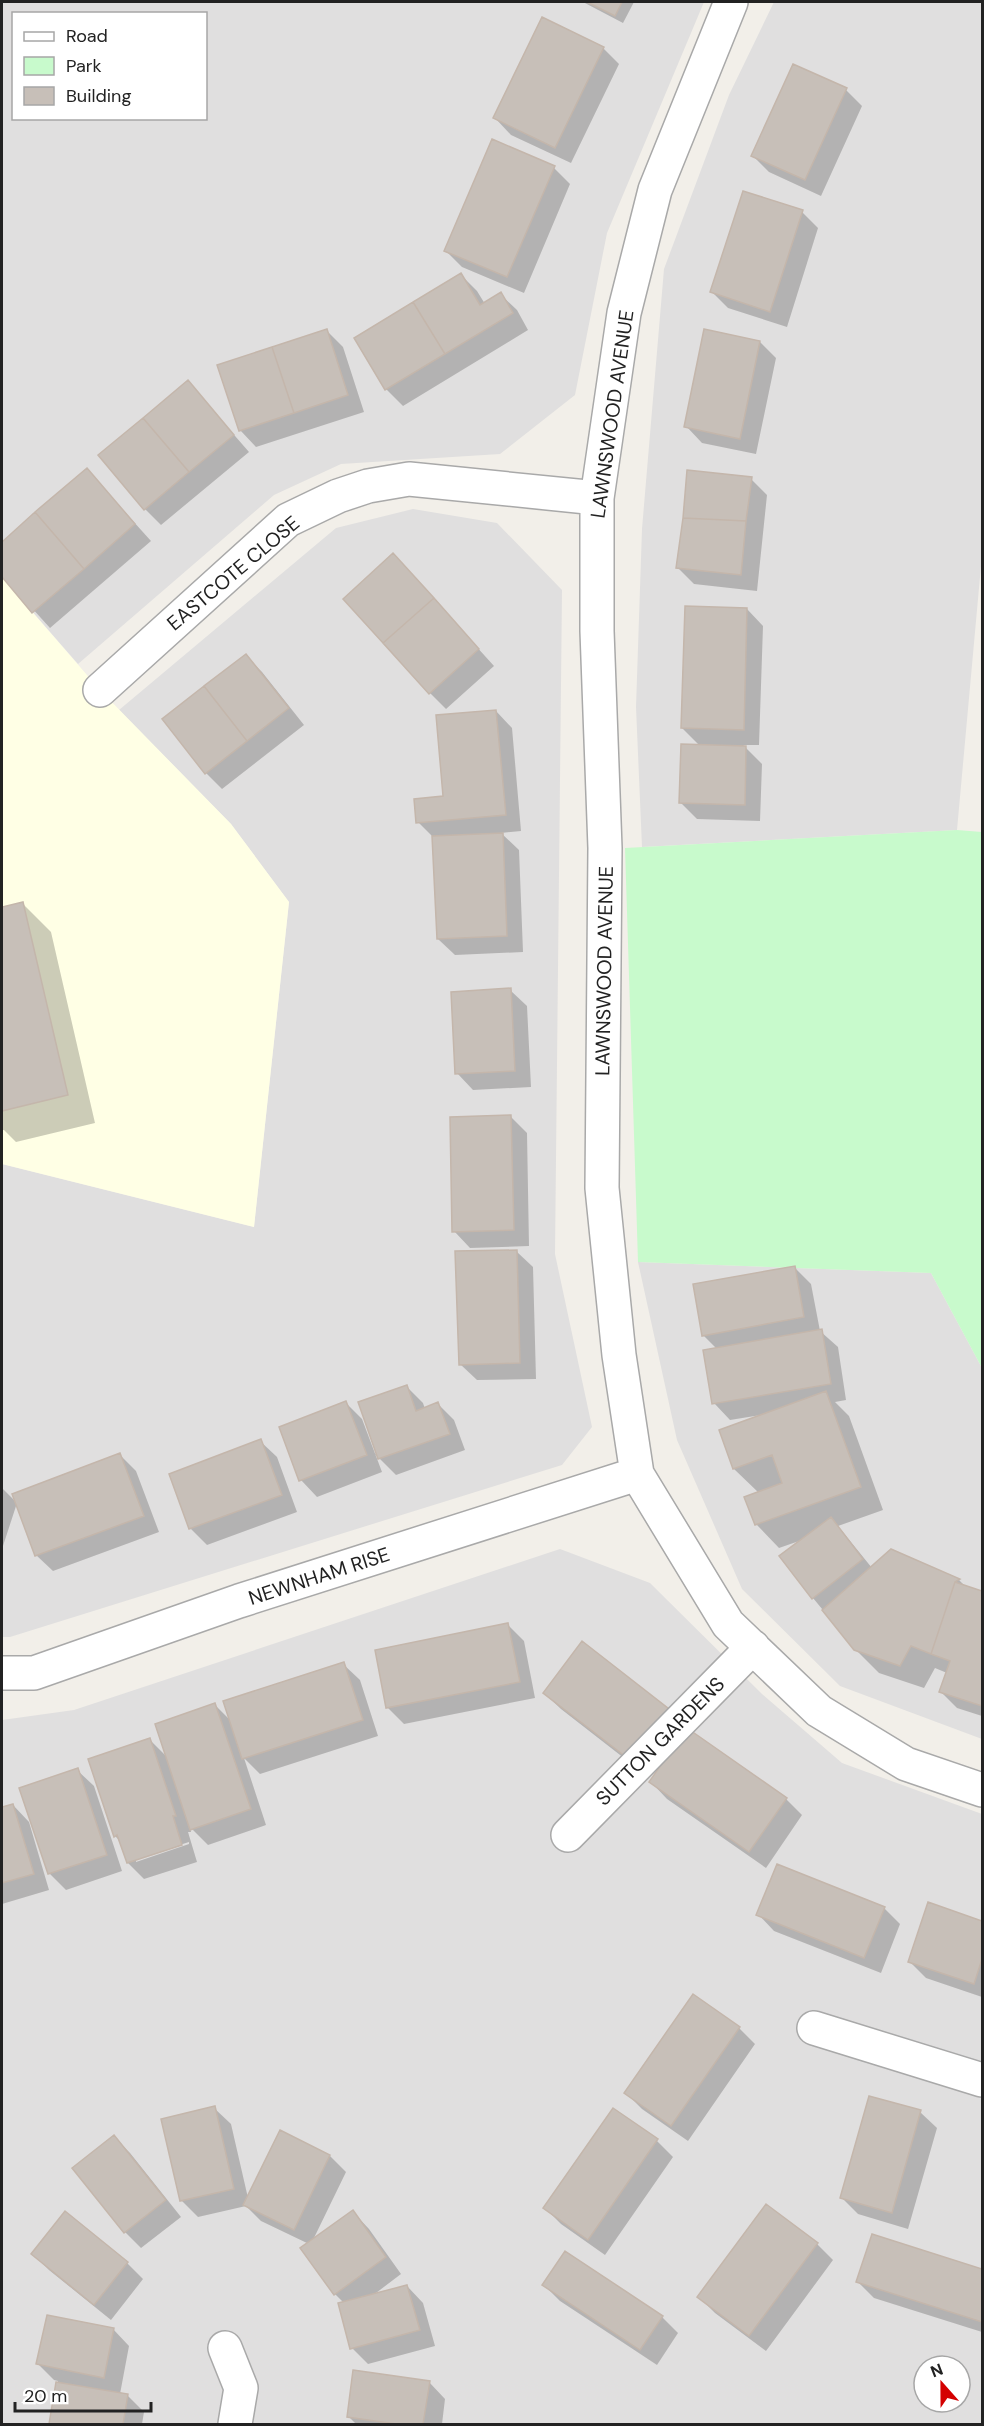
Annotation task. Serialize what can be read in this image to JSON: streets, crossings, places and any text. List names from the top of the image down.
{
  "streets": {
    "street": [
      "LAWNSWOOD AVENUE",
      "EASTCOTE CLOSE",
      "NEWNHAM RISE",
      "SUTTON GARDENS"
    ]
  },
  "crossings": [
    ["LAWNSWOOD AVENUE", "EASTCOTE CLOSE"],
    ["LAWNSWOOD AVENUE", "NEWNHAM RISE"],
    ["LAWNSWOOD AVENUE", "SUTTON GARDENS"]
  ],
  "legend": ["Road", "Park", "Building"],
  "scale_bar": "20 m",
  "north": "top"
}
